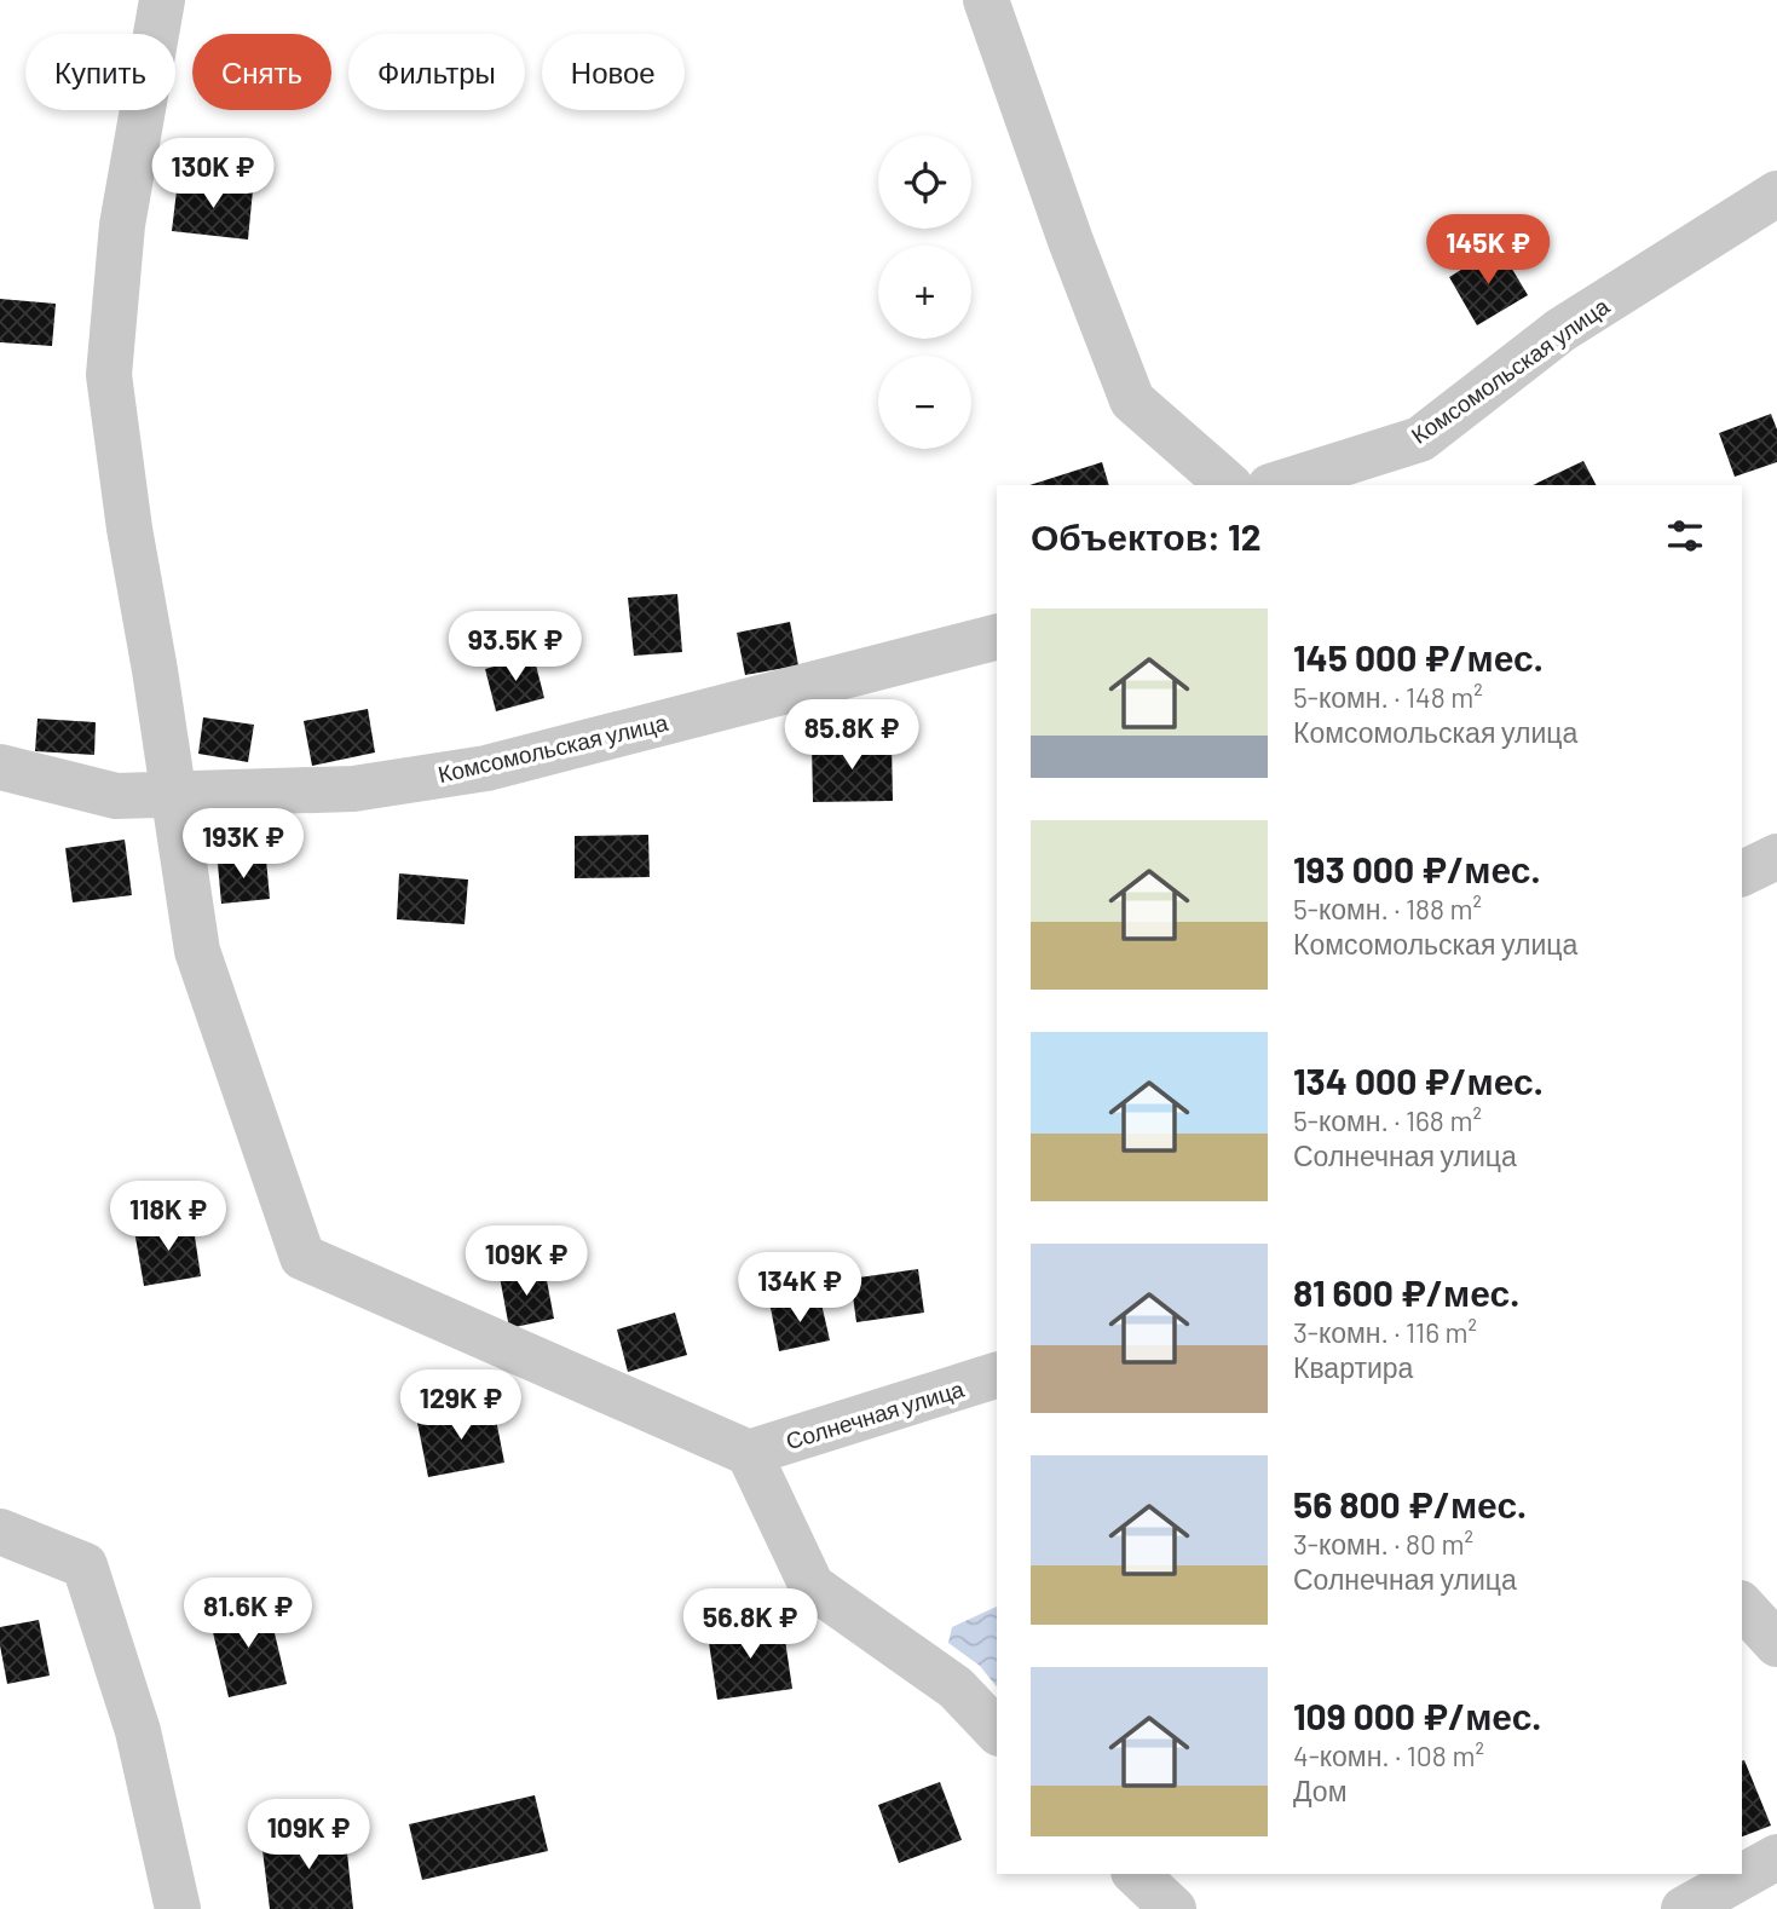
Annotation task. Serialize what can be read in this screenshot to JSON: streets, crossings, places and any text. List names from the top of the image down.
{
  "streets": {
    "street": ["Комсомольская улица", "Солнечная улица"]
  },
  "page": {
    "chip": [
      "Купить",
      "Снять",
      "Фильтры",
      "Новое"
    ],
    "map_buttons": ["+", "−"],
    "price": [
      "130K ₽",
      "145K ₽",
      "93.5K ₽",
      "85.8K ₽",
      "193K ₽",
      "118K ₽",
      "109K ₽",
      "134K ₽",
      "129K ₽",
      "81.6K ₽",
      "56.8K ₽",
      "109K ₽"
    ],
    "heading": "Объектов: 12",
    "list": [
      {
        "name": "145 000 ₽/мес.",
        "note": "5-комн. · 148 m² · Комсомольская улица"
      },
      {
        "name": "193 000 ₽/мес.",
        "note": "5-комн. · 188 m² · Комсомольская улица"
      },
      {
        "name": "134 000 ₽/мес.",
        "note": "5-комн. · 168 m² · Солнечная улица"
      },
      {
        "name": "81 600 ₽/мес.",
        "note": "3-комн. · 116 m² · Квартира"
      },
      {
        "name": "56 800 ₽/мес.",
        "note": "3-комн. · 80 m² · Солнечная улица"
      },
      {
        "name": "109 000 ₽/мес.",
        "note": "4-комн. · 108 m² · Дом"
      }
    ]
  }
}
